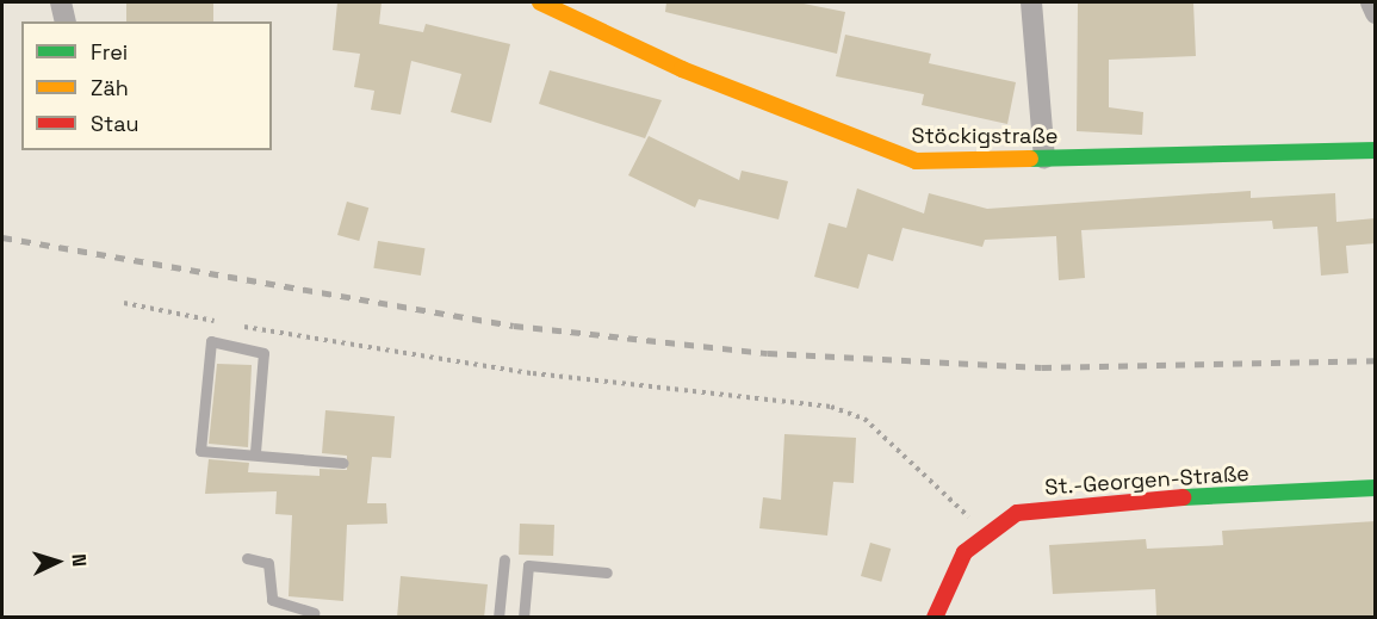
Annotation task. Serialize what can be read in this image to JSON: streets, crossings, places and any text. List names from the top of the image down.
{
  "streets": {
    "street": ["Stöckigstraße", "St.-Georgen-Straße"]
  },
  "legend": ["Frei", "Zäh", "Stau"],
  "north": "right"
}
